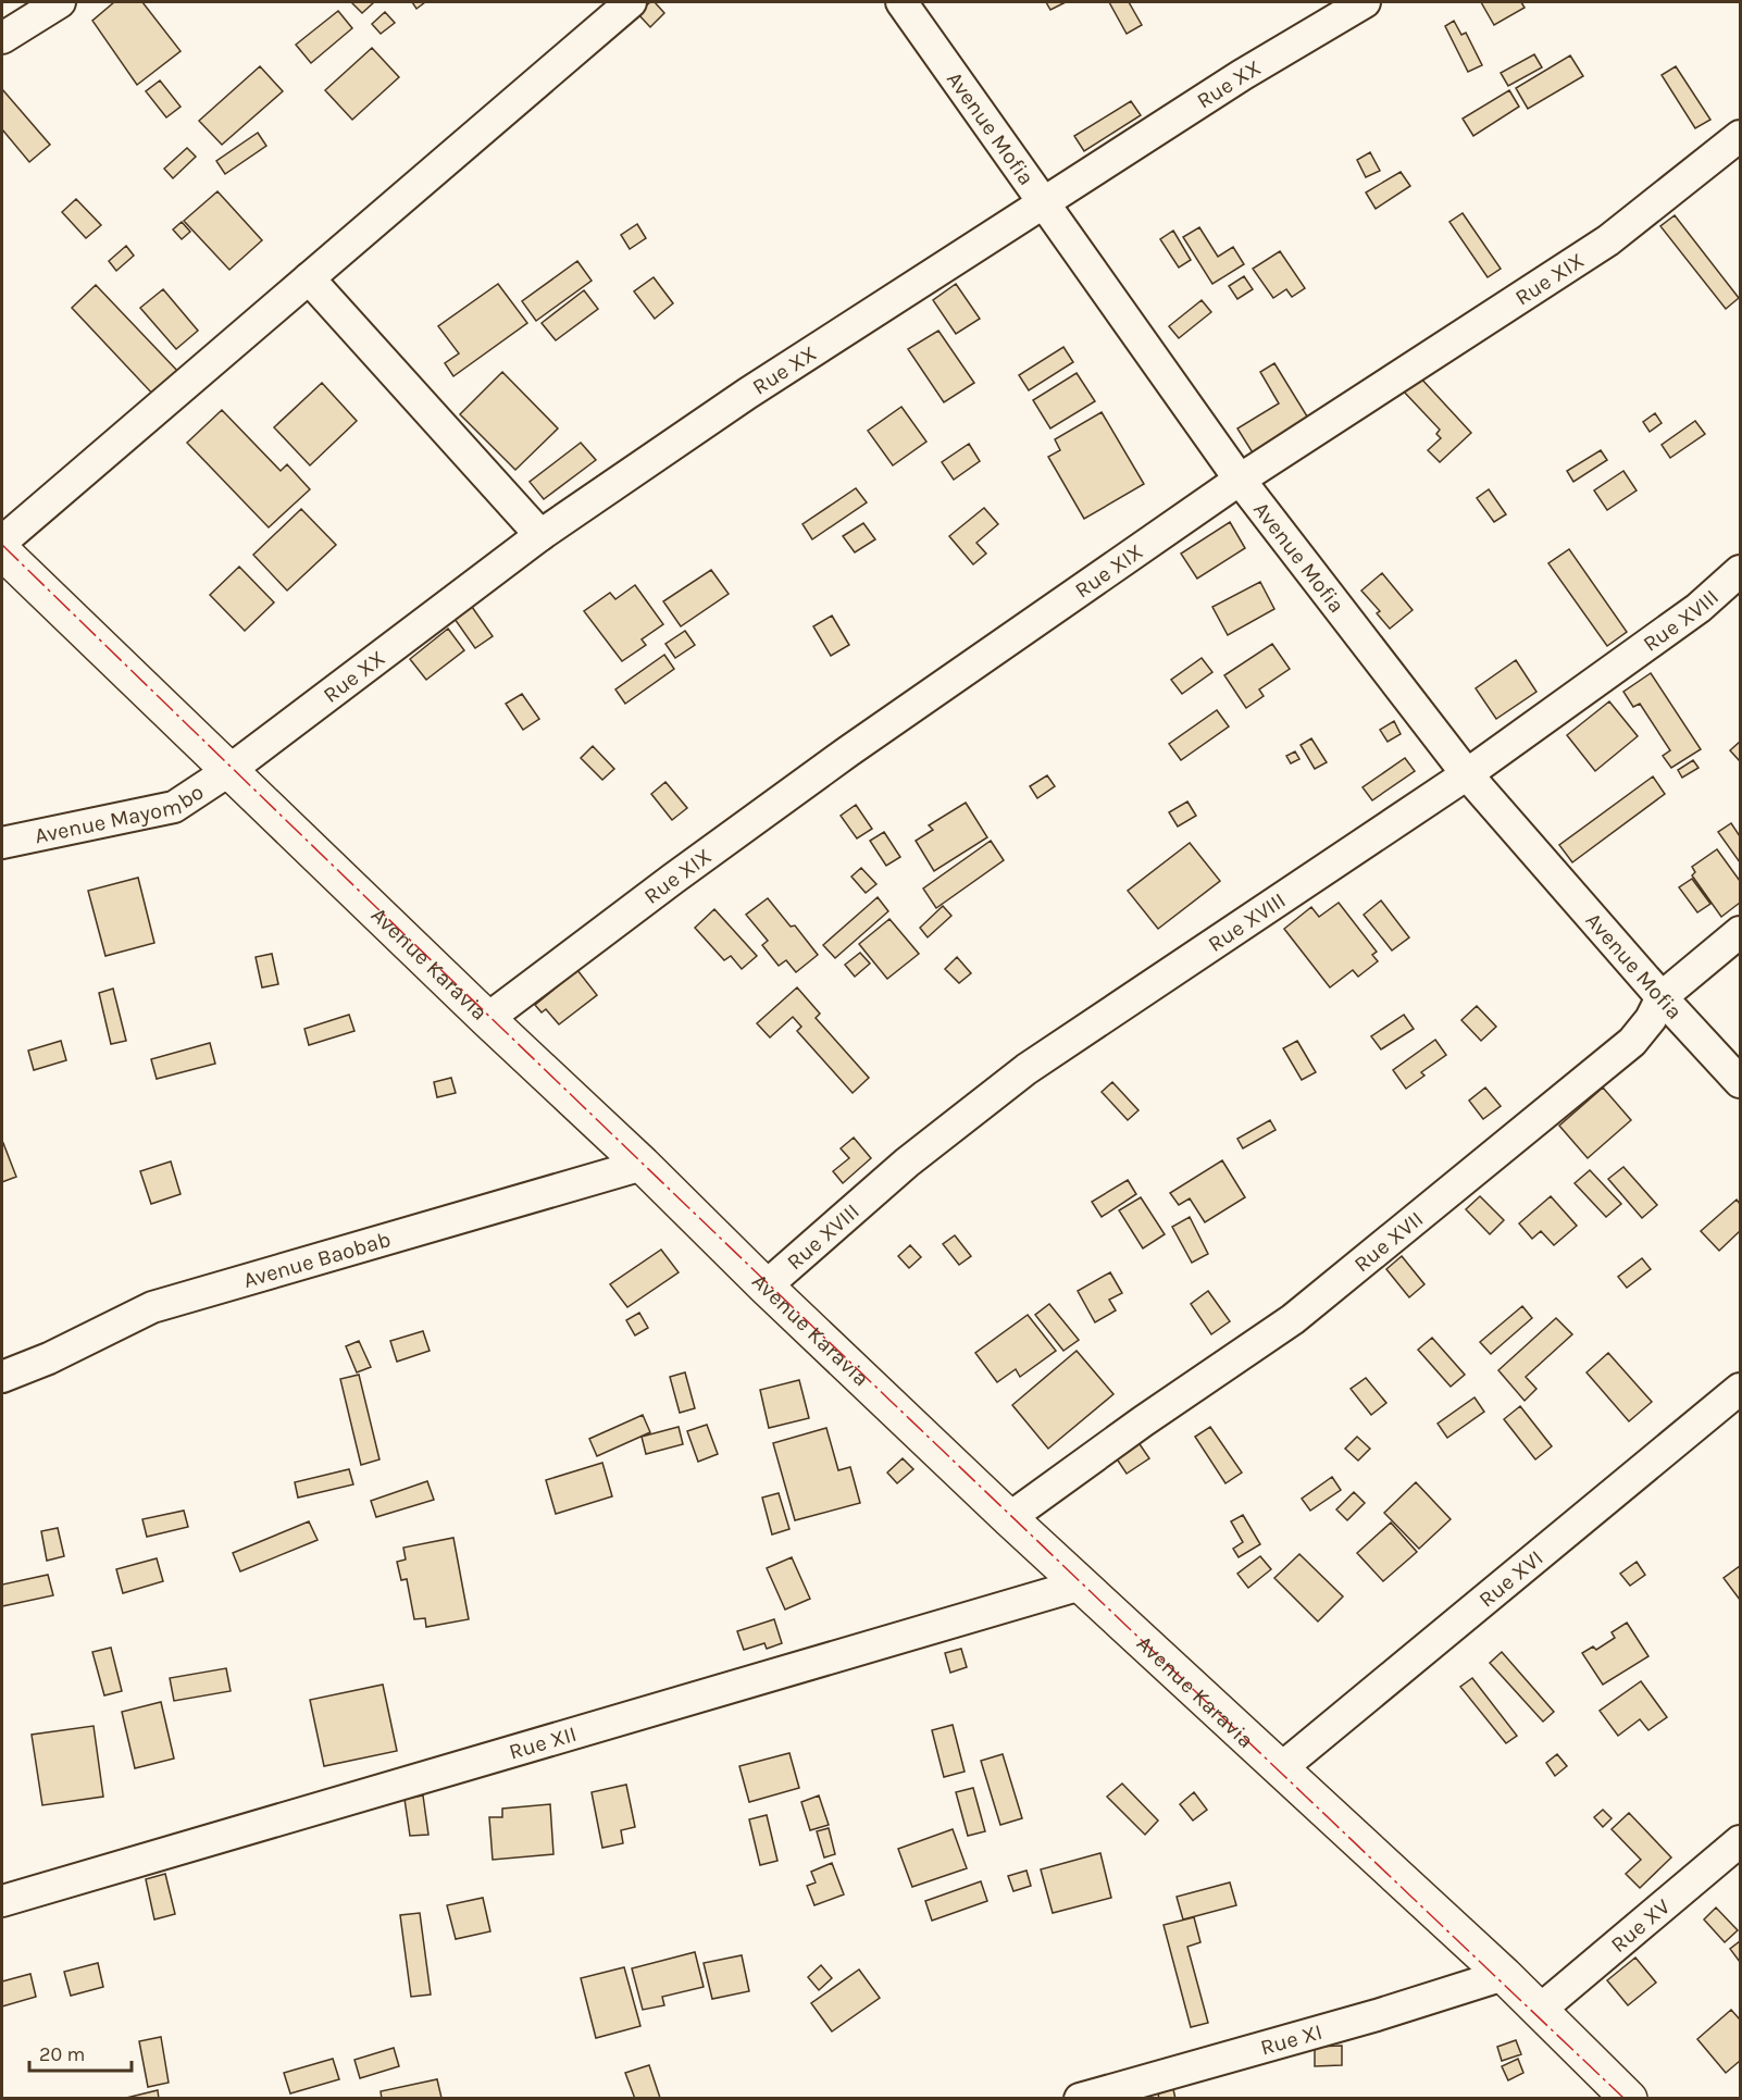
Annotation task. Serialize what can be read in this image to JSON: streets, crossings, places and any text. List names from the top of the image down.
{
  "streets": {
    "street": [
      "Rue XX",
      "Avenue Mofia",
      "Rue XIX",
      "Rue XVIII",
      "Avenue Mayombo",
      "Avenue Karavia",
      "Rue XVII",
      "Avenue Baobab",
      "Rue XVI",
      "Rue XII",
      "Rue XV",
      "Rue XI"
    ]
  },
  "crossings": [
    ["Rue XX", "Avenue Mofia"],
    ["Rue XX", "Avenue Mayombo"],
    ["Rue XX", "Avenue Karavia"],
    ["Avenue Mofia", "Rue XIX"],
    ["Avenue Mofia", "Rue XVIII"],
    ["Avenue Mofia", "Rue XVII"],
    ["Rue XIX", "Avenue Karavia"],
    ["Rue XVIII", "Avenue Karavia"],
    ["Avenue Mayombo", "Avenue Karavia"],
    ["Avenue Karavia", "Rue XVII"],
    ["Avenue Karavia", "Avenue Baobab"],
    ["Avenue Karavia", "Rue XVI"],
    ["Avenue Karavia", "Rue XII"],
    ["Avenue Karavia", "Rue XV"],
    ["Avenue Karavia", "Rue XI"]
  ],
  "scale_bar": "20 m"
}
